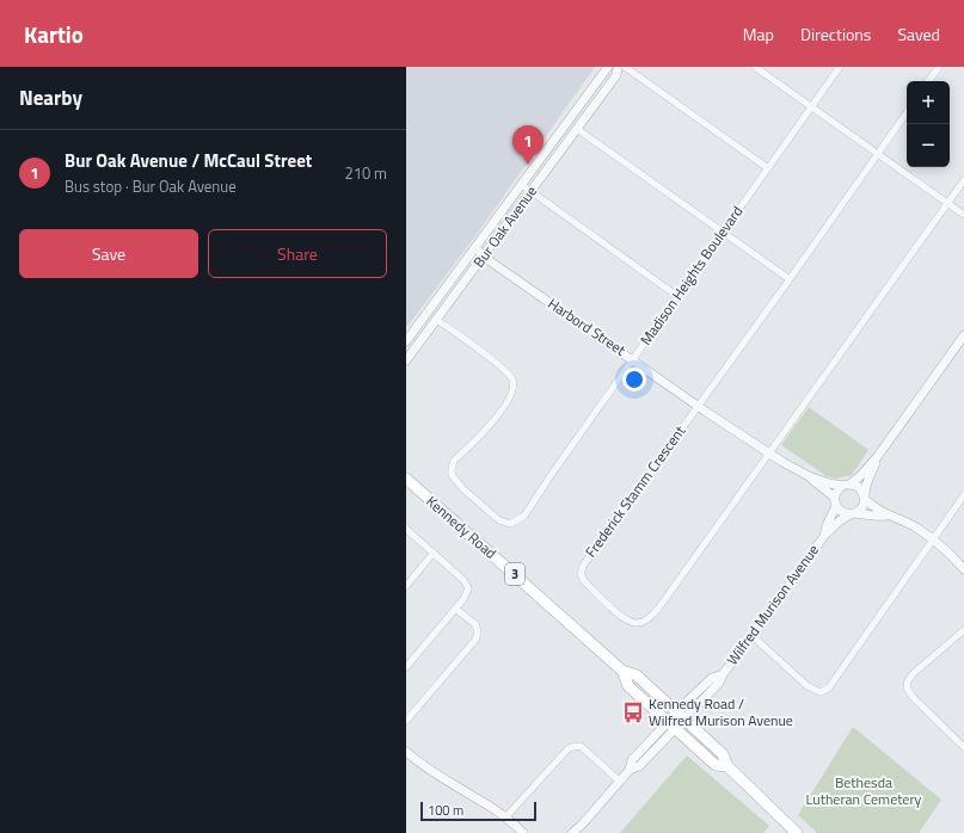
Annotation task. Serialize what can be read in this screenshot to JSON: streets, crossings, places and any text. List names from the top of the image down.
{
  "streets": {
    "main road": ["Kennedy Road", "3"],
    "street": [
      "Bur Oak Avenue",
      "Madison Heights Boulevard",
      "Harbord Street",
      "Frederick Stamm Crescent",
      "Wilfred Murison Avenue"
    ]
  },
  "crossings": [
    ["Bur Oak Avenue", "Madison Heights Boulevard"],
    ["Bur Oak Avenue", "Harbord Street"],
    ["Madison Heights Boulevard", "Harbord Street"],
    ["Harbord Street", "Frederick Stamm Crescent"],
    ["Harbord Street", "Wilfred Murison Avenue"],
    ["Kennedy Road", "Wilfred Murison Avenue"]
  ],
  "parks": ["Bethesda Lutheran Cemetery"],
  "places": {
    "bus stop": ["Kennedy Road / Wilfred Murison Avenue"]
  },
  "scale_bar": "100 m",
  "page": {
    "header": "Kartio",
    "nav": ["Map", "Directions", "Saved"],
    "heading": "Nearby",
    "map_buttons": ["+", "−"],
    "pins": "1",
    "list": [
      {
        "mark": "1",
        "name": "Bur Oak Avenue / McCaul Street",
        "note": "Bus stop · Bur Oak Avenue",
        "value": "210 m"
      }
    ],
    "buttons": ["Save", "Share"],
    "scale": "100 m"
  }
}
